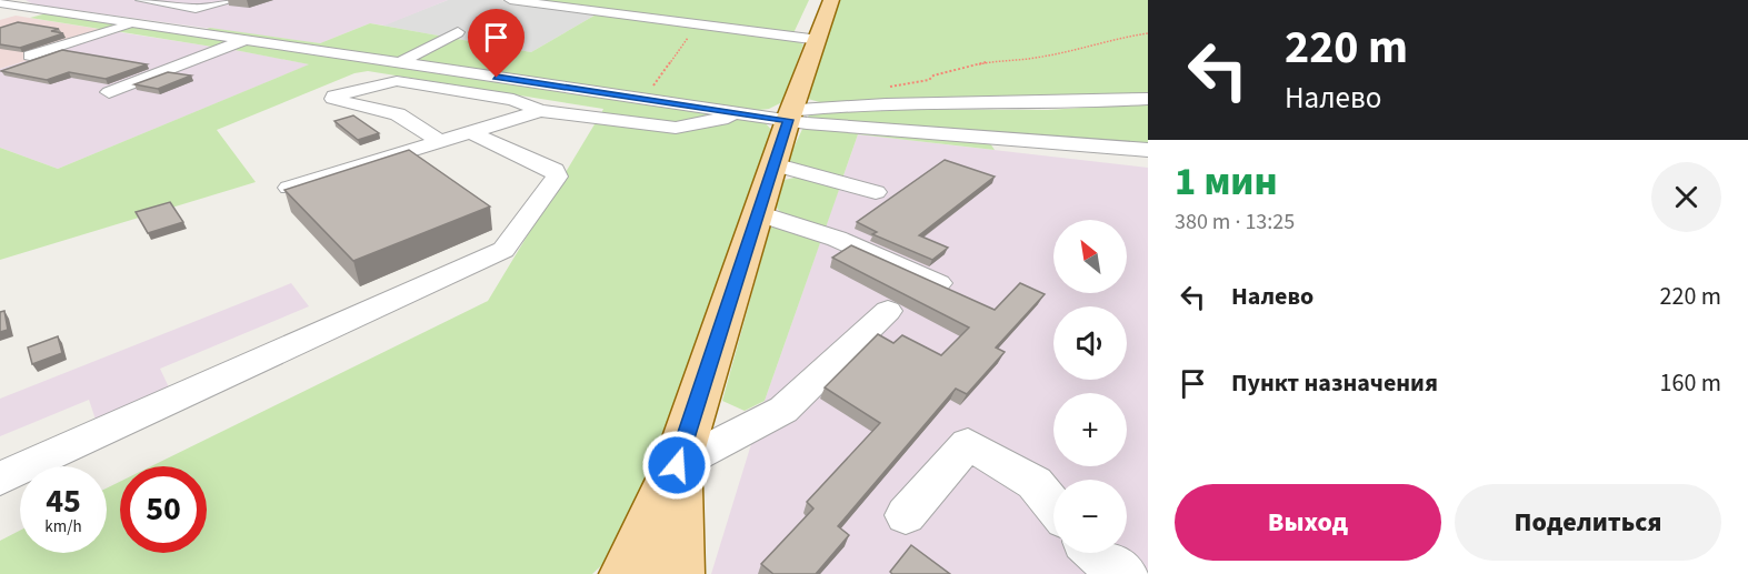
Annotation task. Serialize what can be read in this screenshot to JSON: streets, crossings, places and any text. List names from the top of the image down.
{
  "north": "top left",
  "page": {
    "turn": ["220 m", "Налево"],
    "heading": ["1 мин", "380 m · 13:25"],
    "map_buttons": ["+", "−"],
    "list": [
      {
        "name": "Налево",
        "value": "220 m"
      },
      {
        "name": "Пункт назначения",
        "value": "160 m"
      }
    ],
    "speed": "45 km/h",
    "limit": "50",
    "buttons": ["Выход", "Поделиться"]
  }
}
